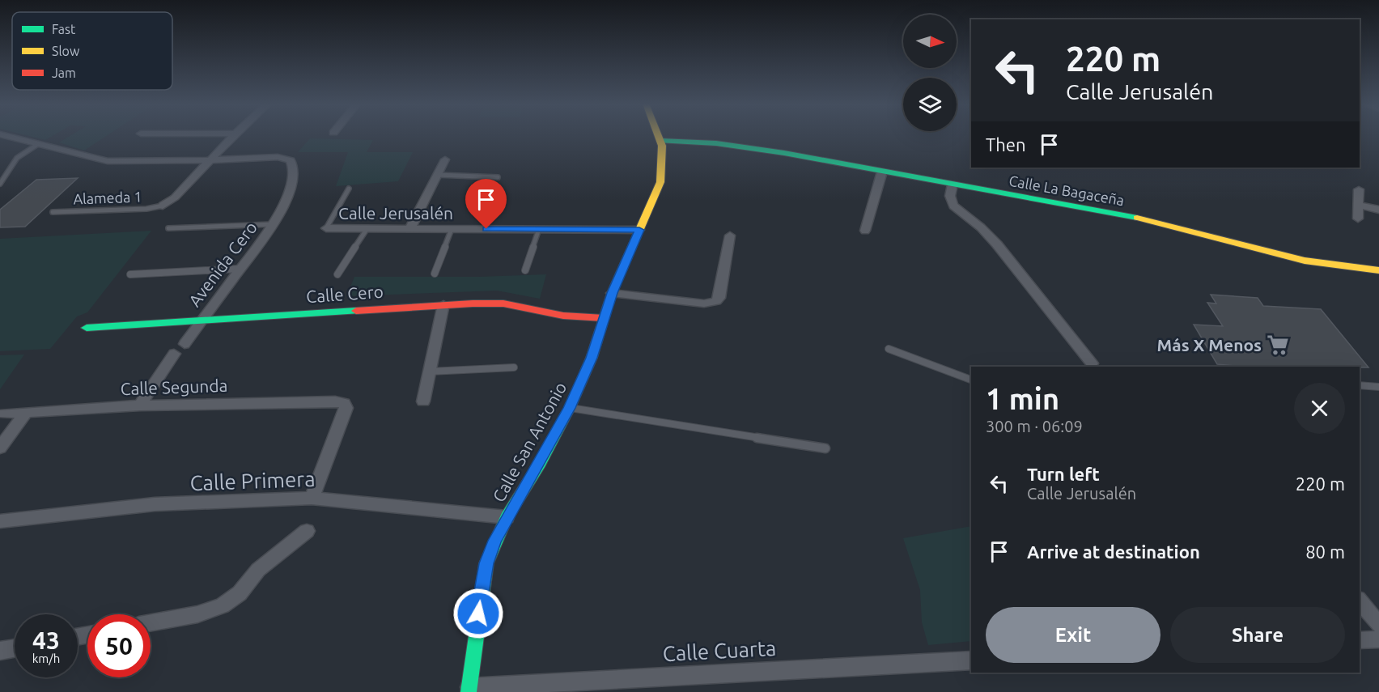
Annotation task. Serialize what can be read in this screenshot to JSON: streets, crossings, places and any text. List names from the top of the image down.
{
  "streets": {
    "street": [
      "Calle La Bagaceña",
      "Calle Jerusalén",
      "Avenida Cero",
      "Calle Cero",
      "Calle Segunda",
      "Calle San Antonio",
      "Calle Primera",
      "Calle Cuarta"
    ],
    "lane": ["Alameda 1"]
  },
  "crossings": [
    ["Calle La Bagaceña", "Calle San Antonio"],
    ["Calle Jerusalén", "Calle San Antonio"],
    ["Avenida Cero", "Calle Cero"],
    ["Calle Cero", "Calle San Antonio"],
    ["Calle Segunda", "Calle Primera"],
    ["Calle San Antonio", "Calle Primera"],
    ["Calle San Antonio", "Calle Cuarta"]
  ],
  "places": {
    "supermarket": ["Más X Menos"]
  },
  "legend": ["Fast", "Slow", "Jam"],
  "north": "right",
  "page": {
    "turn": ["220 m", "Calle Jerusalén"],
    "then": "Then",
    "heading": ["1 min", "300 m · 06:09"],
    "list": [
      {
        "name": "Turn left",
        "note": "Calle Jerusalén",
        "value": "220 m"
      },
      {
        "name": "Arrive at destination",
        "value": "80 m"
      }
    ],
    "buttons": ["Exit", "Share"],
    "speed": "43 km/h",
    "limit": "50"
  }
}
